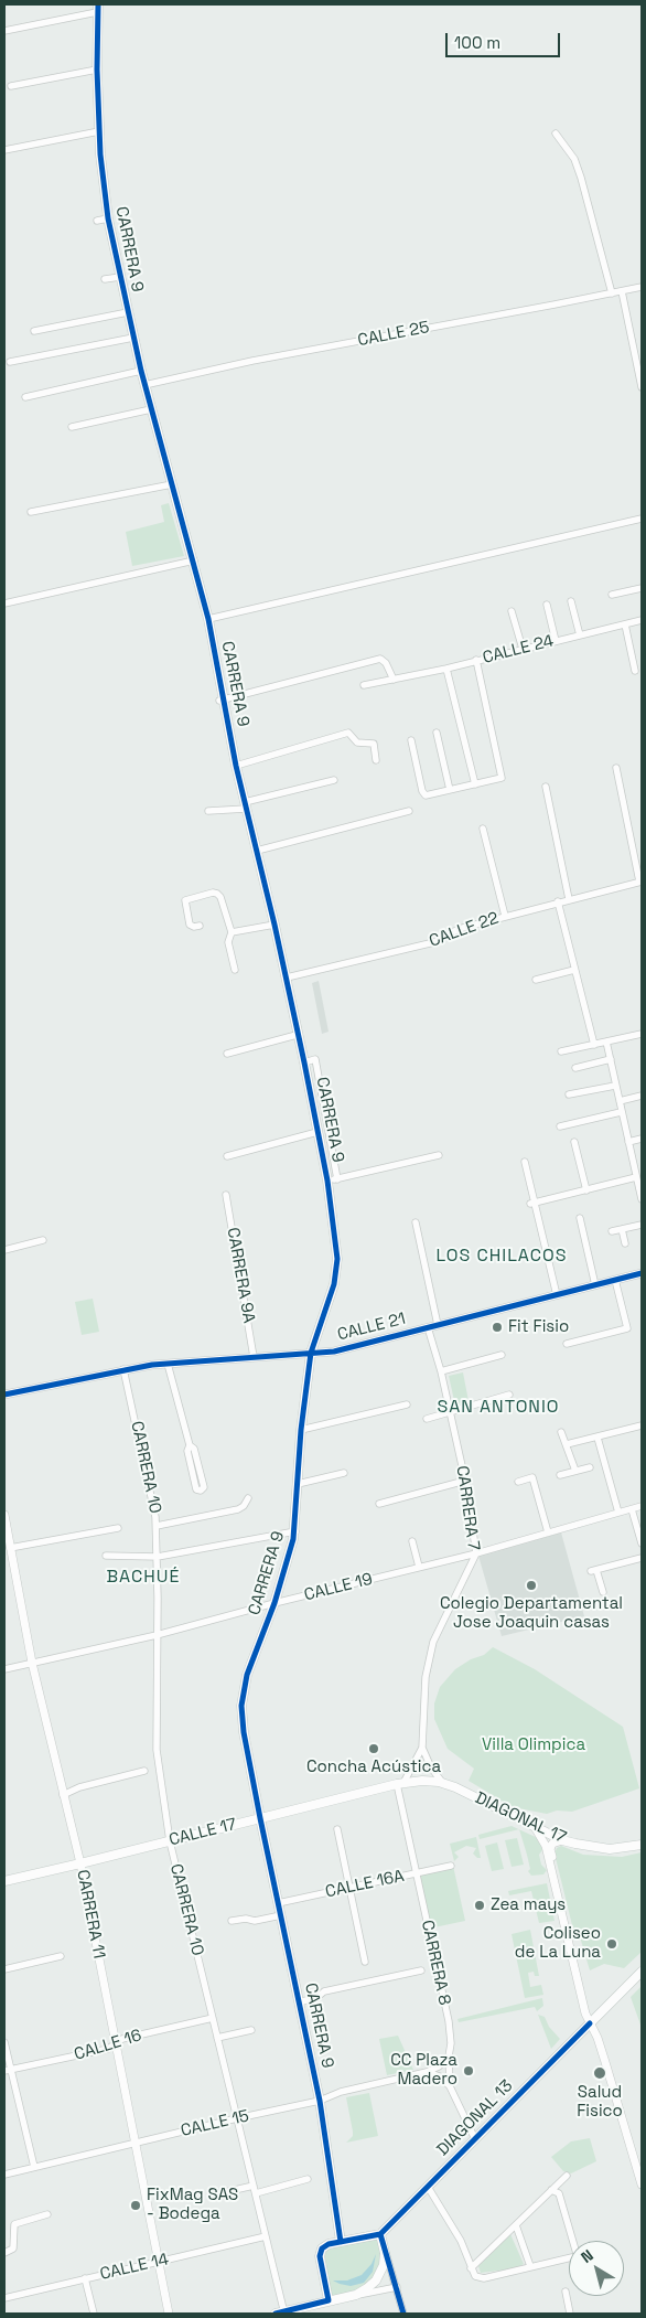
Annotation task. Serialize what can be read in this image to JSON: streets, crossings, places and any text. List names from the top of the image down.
{
  "streets": {
    "main road": [
      "CARRERA 9",
      "DIAGONAL 17",
      "CALLE 17",
      "DIAGONAL 13"
    ],
    "street": [
      "CALLE 25",
      "CALLE 24",
      "CALLE 22",
      "CARRERA 9A",
      "CALLE 21",
      "CARRERA 10",
      "CARRERA 7",
      "CALLE 19",
      "CALLE 16A",
      "CARRERA 11",
      "CARRERA 8",
      "CALLE 16",
      "CALLE 15",
      "CALLE 14"
    ]
  },
  "crossings": [
    ["CARRERA 9", "CALLE 25"],
    ["CARRERA 9", "CALLE 22"],
    ["CARRERA 9", "CALLE 21"],
    ["CARRERA 9", "CALLE 19"],
    ["CARRERA 9", "CALLE 17"],
    ["CARRERA 9", "CALLE 16A"],
    ["CARRERA 9", "CALLE 15"],
    ["CARRERA 9A", "CALLE 21"],
    ["CALLE 21", "CARRERA 10"],
    ["CALLE 21", "CARRERA 7"],
    ["CARRERA 10", "CALLE 19"],
    ["CARRERA 10", "CALLE 17"],
    ["CARRERA 10", "CALLE 16"],
    ["CARRERA 10", "CALLE 15"],
    ["CARRERA 10", "CALLE 14"],
    ["CARRERA 7", "CALLE 19"],
    ["CARRERA 7", "DIAGONAL 17"],
    ["CARRERA 7", "CALLE 17"],
    ["CARRERA 7", "CARRERA 8"],
    ["CALLE 19", "CARRERA 11"],
    ["DIAGONAL 17", "CALLE 17"],
    ["CALLE 17", "CARRERA 11"],
    ["CALLE 17", "CARRERA 8"],
    ["CALLE 16A", "CARRERA 8"],
    ["CARRERA 11", "CALLE 16"],
    ["CARRERA 11", "CALLE 15"],
    ["CARRERA 11", "CALLE 14"],
    ["CARRERA 8", "DIAGONAL 13"],
    ["CARRERA 8", "CALLE 15"]
  ],
  "districts": ["LOS CHILACOS", "SAN ANTONIO", "BACHUÉ"],
  "parks": ["Villa Olimpica"],
  "places": [
    "Fit Fisio",
    "Colegio Departamental Jose Joaquin casas",
    "Concha Acústica",
    "Zea mays",
    "Coliseo de La Luna",
    "CC Plaza Madero",
    "Salud Fisico",
    "FixMag SAS - Bodega"
  ],
  "scale_bar": "100 m",
  "north": "top left"
}
